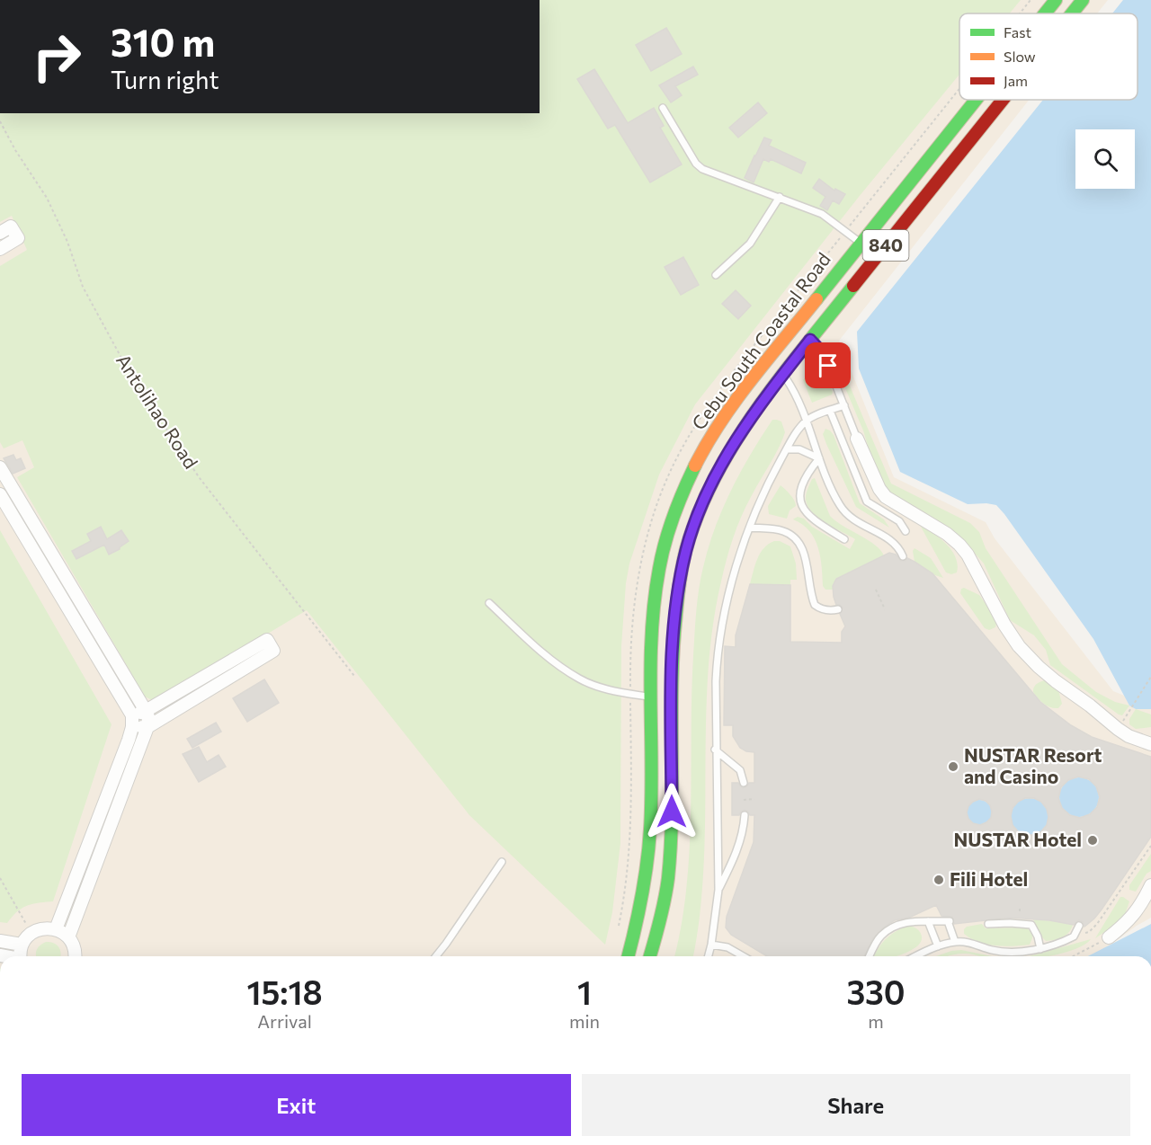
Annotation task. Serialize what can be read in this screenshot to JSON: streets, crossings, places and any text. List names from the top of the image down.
{
  "streets": {
    "highway": ["840", "Cebu South Coastal Road"],
    "path": ["Antolihao Road"]
  },
  "places": ["NUSTAR Resort and Casino", "NUSTAR Hotel", "Fili Hotel"],
  "legend": ["Fast", "Slow", "Jam"],
  "page": {
    "turn": ["310 m", "Turn right"],
    "eta": [
      "15:18",
      "Arrival",
      "1",
      "min",
      "330",
      "m"
    ],
    "buttons": ["Exit", "Share"]
  }
}
